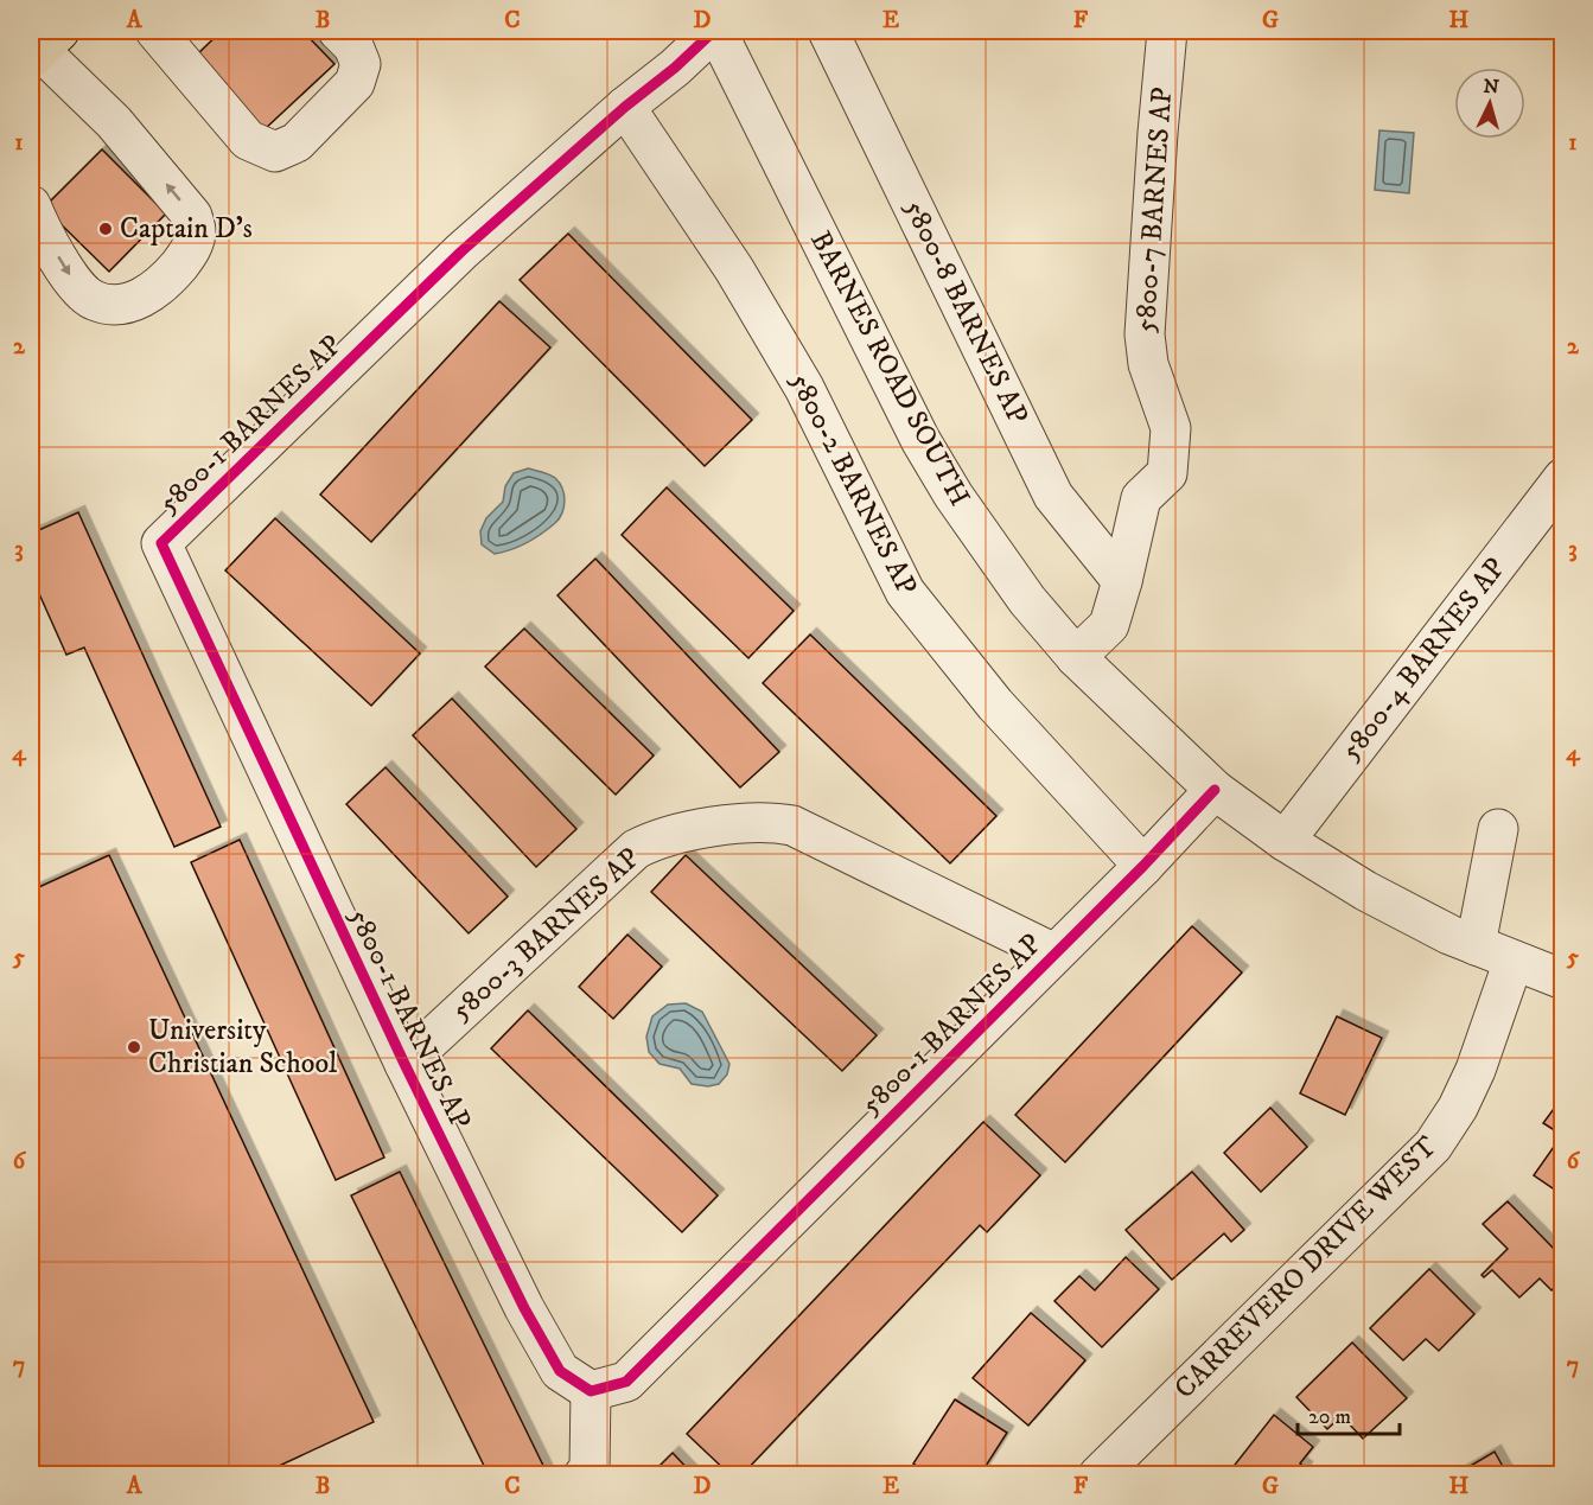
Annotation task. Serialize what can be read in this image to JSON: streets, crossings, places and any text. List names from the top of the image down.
{
  "streets": {
    "street": [
      "5800-7 BARNES AP",
      "5800-8 BARNES AP",
      "BARNES ROAD SOUTH",
      "5800-1 BARNES AP",
      "5800-2 BARNES AP",
      "5800-4 BARNES AP",
      "5800-3 BARNES AP",
      "CARREVERO DRIVE WEST"
    ]
  },
  "crossings": [
    ["5800-7 BARNES AP", "5800-8 BARNES AP"],
    ["5800-7 BARNES AP", "BARNES ROAD SOUTH"],
    ["BARNES ROAD SOUTH", "5800-1 BARNES AP"],
    ["BARNES ROAD SOUTH", "5800-4 BARNES AP"],
    ["BARNES ROAD SOUTH", "CARREVERO DRIVE WEST"],
    ["5800-1 BARNES AP", "5800-2 BARNES AP"],
    ["5800-1 BARNES AP", "5800-3 BARNES AP"]
  ],
  "places": ["Captain D's", "University Christian School"],
  "scale_bar": "20 m",
  "north": "top",
  "grid": {
    "columns": [
      "A",
      "B",
      "C",
      "D",
      "E",
      "F",
      "G",
      "H"
    ],
    "rows": [
      "1",
      "2",
      "3",
      "4",
      "5",
      "6",
      "7"
    ]
  }
}
